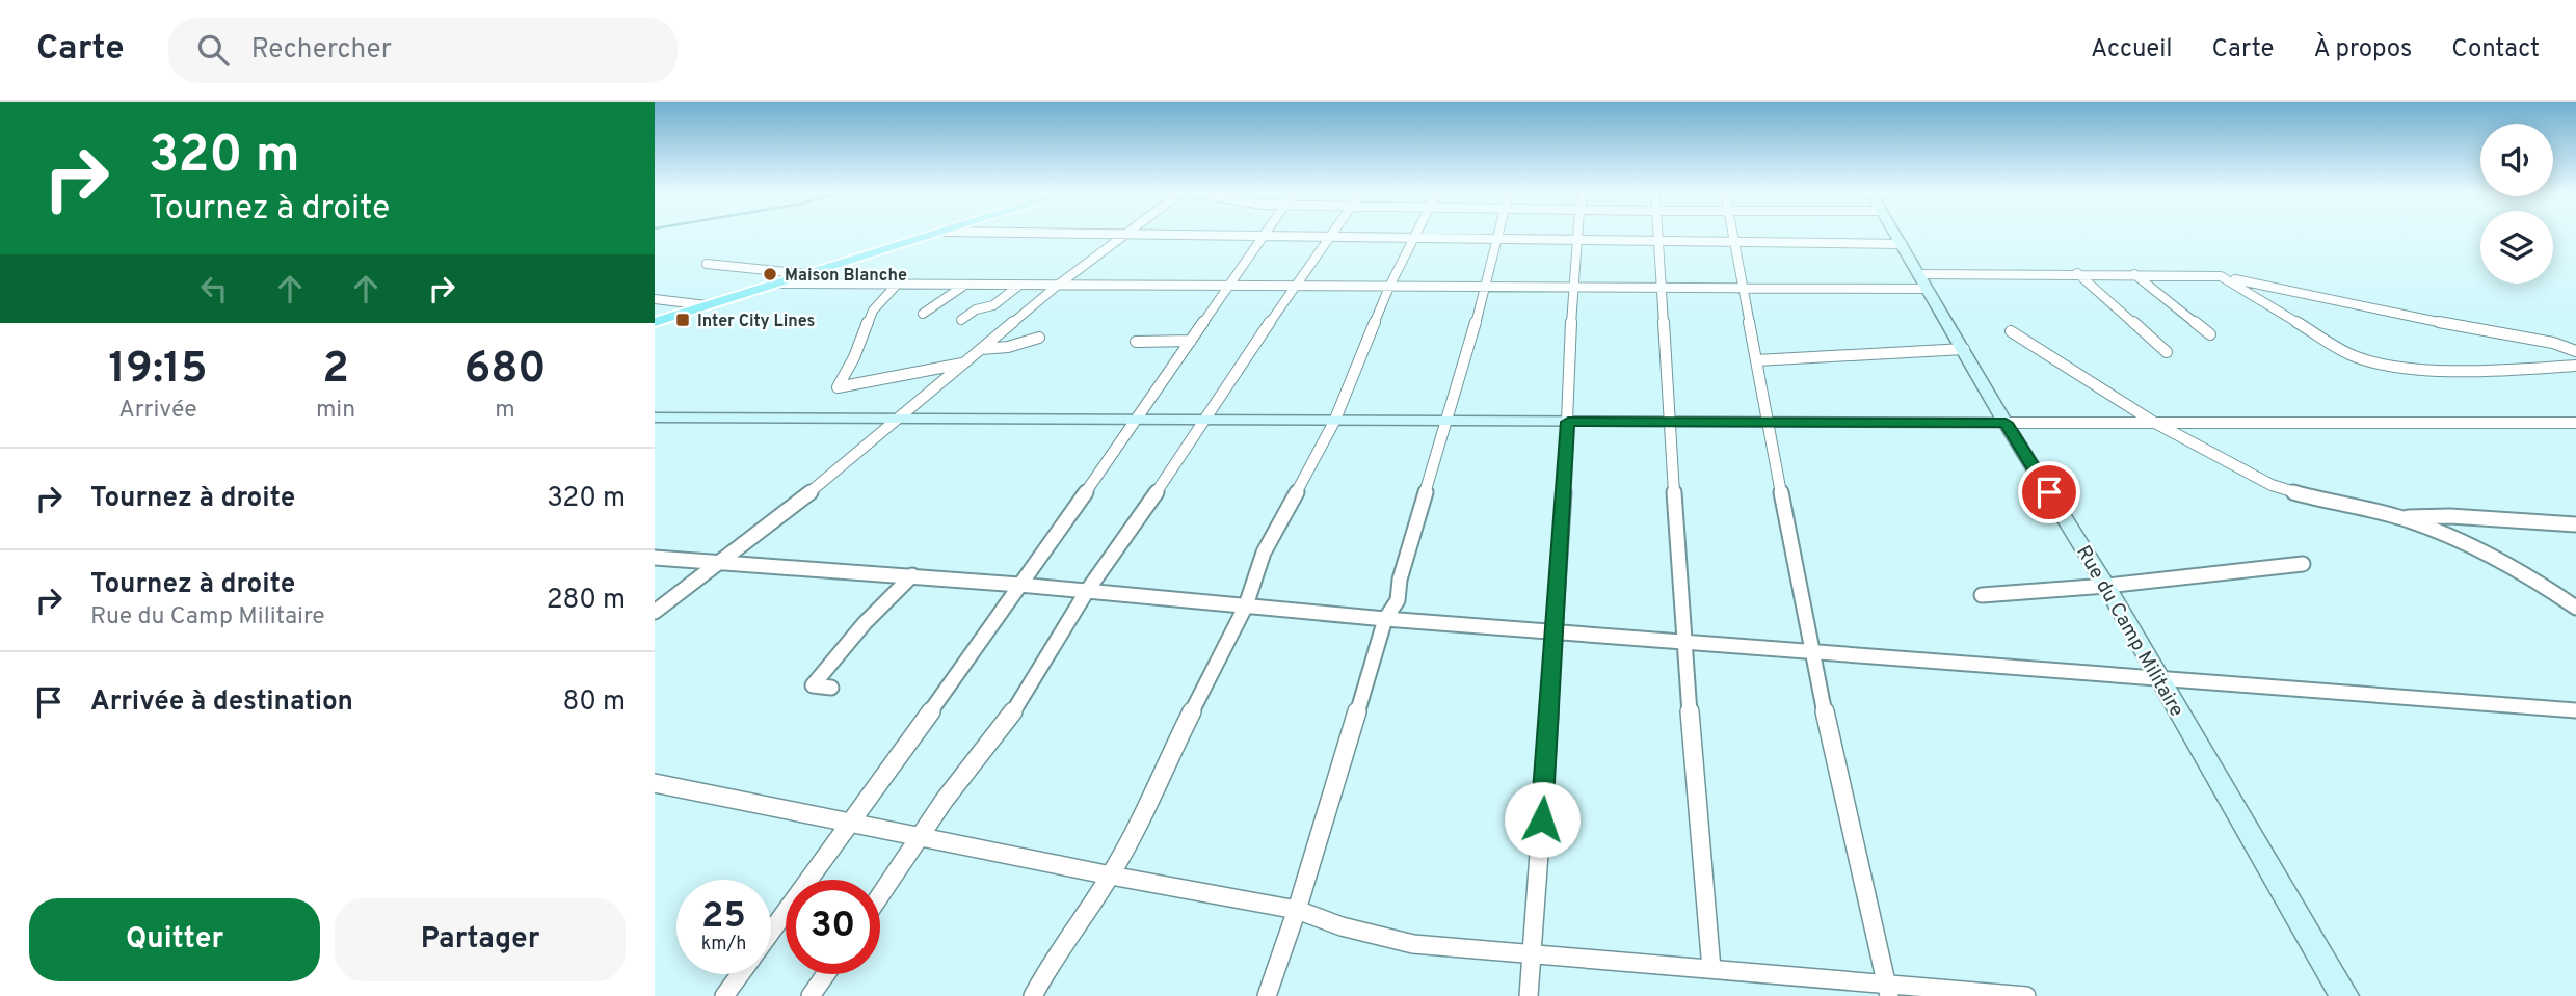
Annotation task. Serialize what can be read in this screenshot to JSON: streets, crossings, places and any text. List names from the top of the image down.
{
  "streets": {
    "street": ["Rue du Camp Militaire"]
  },
  "places": {
    "other": ["Maison Blanche"],
    "transit": ["Inter City Lines"]
  },
  "page": {
    "header": "Carte",
    "search": "Rechercher",
    "nav": [
      "Accueil",
      "Carte",
      "À propos",
      "Contact"
    ],
    "turn": ["320 m", "Tournez à droite"],
    "eta": [
      "19:15",
      "Arrivée",
      "2",
      "min",
      "680",
      "m"
    ],
    "list": [
      {
        "name": "Tournez à droite",
        "value": "320 m"
      },
      {
        "name": "Tournez à droite",
        "note": "Rue du Camp Militaire",
        "value": "280 m"
      },
      {
        "name": "Arrivée à destination",
        "value": "80 m"
      }
    ],
    "speed": "25 km/h",
    "limit": "30",
    "buttons": ["Quitter", "Partager"]
  }
}
